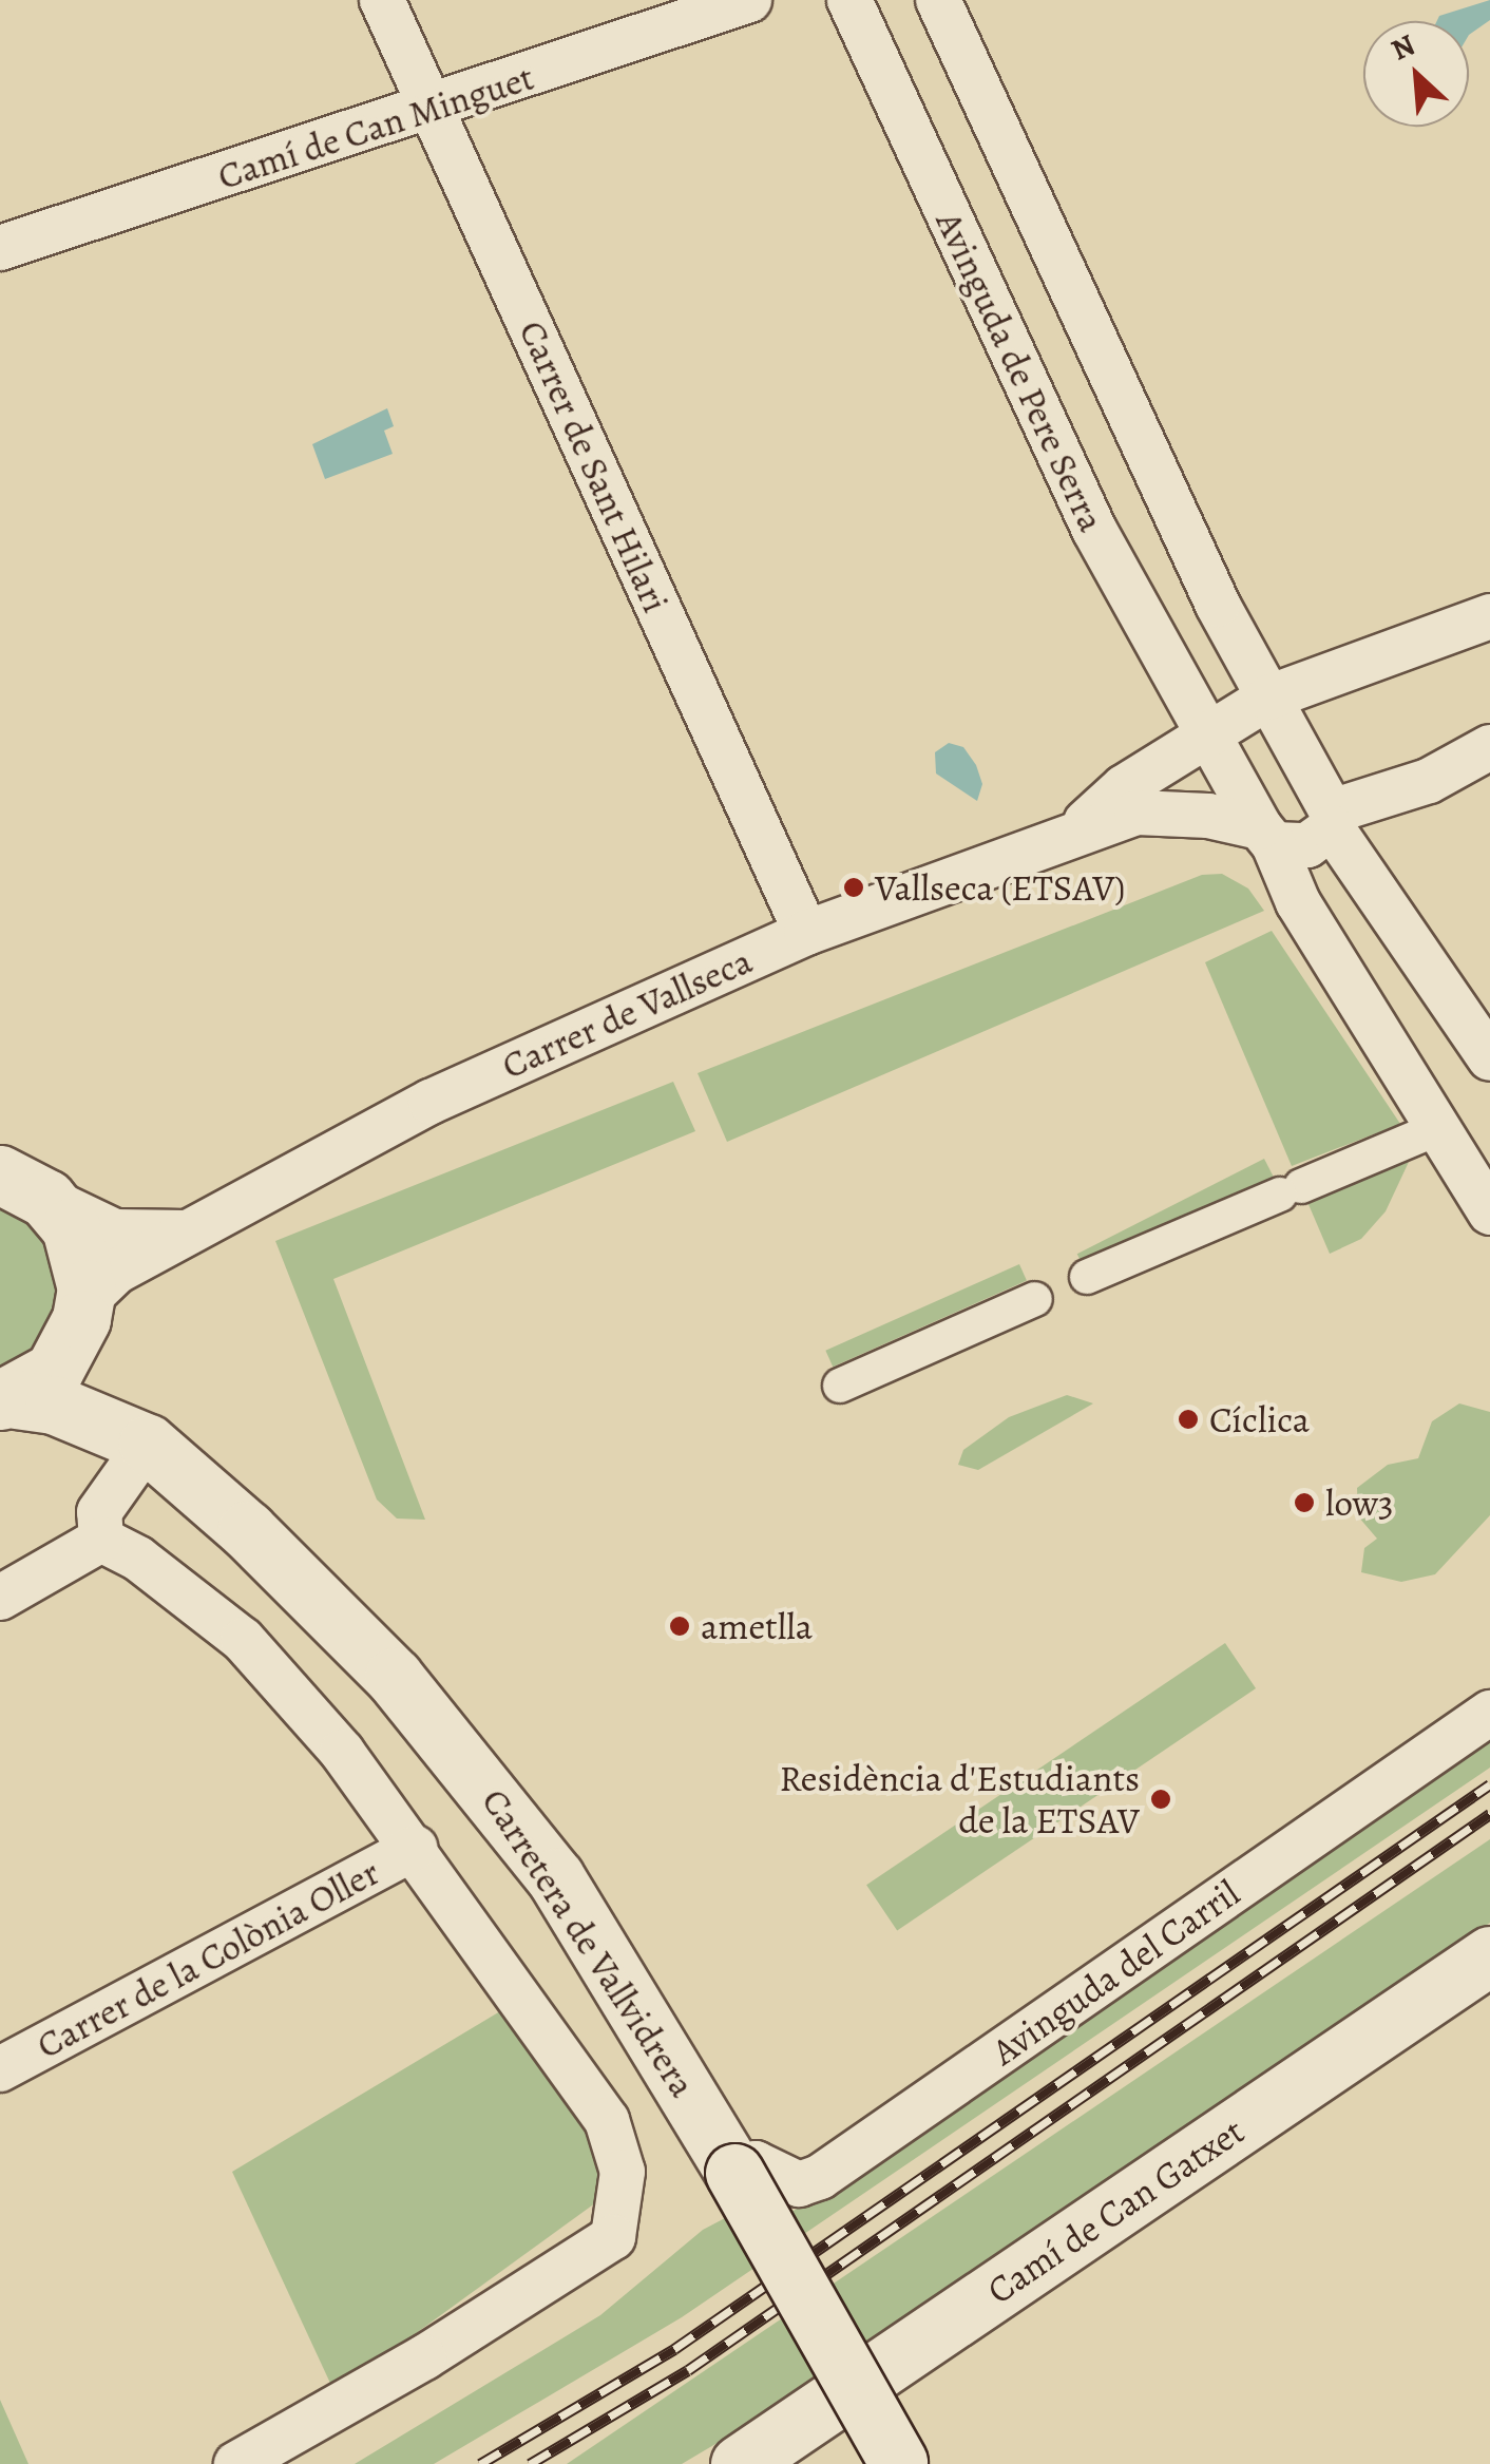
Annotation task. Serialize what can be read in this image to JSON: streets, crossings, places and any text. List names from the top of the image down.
{
  "streets": {
    "main road": ["Carretera de Vallvidrera", "Camí de Can Gatxet"],
    "street": [
      "Camí de Can Minguet",
      "Avinguda de Pere Serra",
      "Carrer de Sant Hilari",
      "Carrer de Vallseca",
      "Carrer de la Colònia Oller",
      "Avinguda del Carril"
    ]
  },
  "crossings": [
    ["Camí de Can Minguet", "Carrer de Sant Hilari"],
    ["Avinguda de Pere Serra", "Carrer de Vallseca"],
    ["Carrer de Sant Hilari", "Carrer de Vallseca"],
    ["Carrer de Vallseca", "Carretera de Vallvidrera"],
    ["Carretera de Vallvidrera", "Avinguda del Carril"]
  ],
  "places": [
    "Vallseca (ETSAV)",
    "Cíclica",
    "low3",
    "ametlla",
    "Residència d'Estudiants de la ETSAV"
  ],
  "north": "top left"
}
